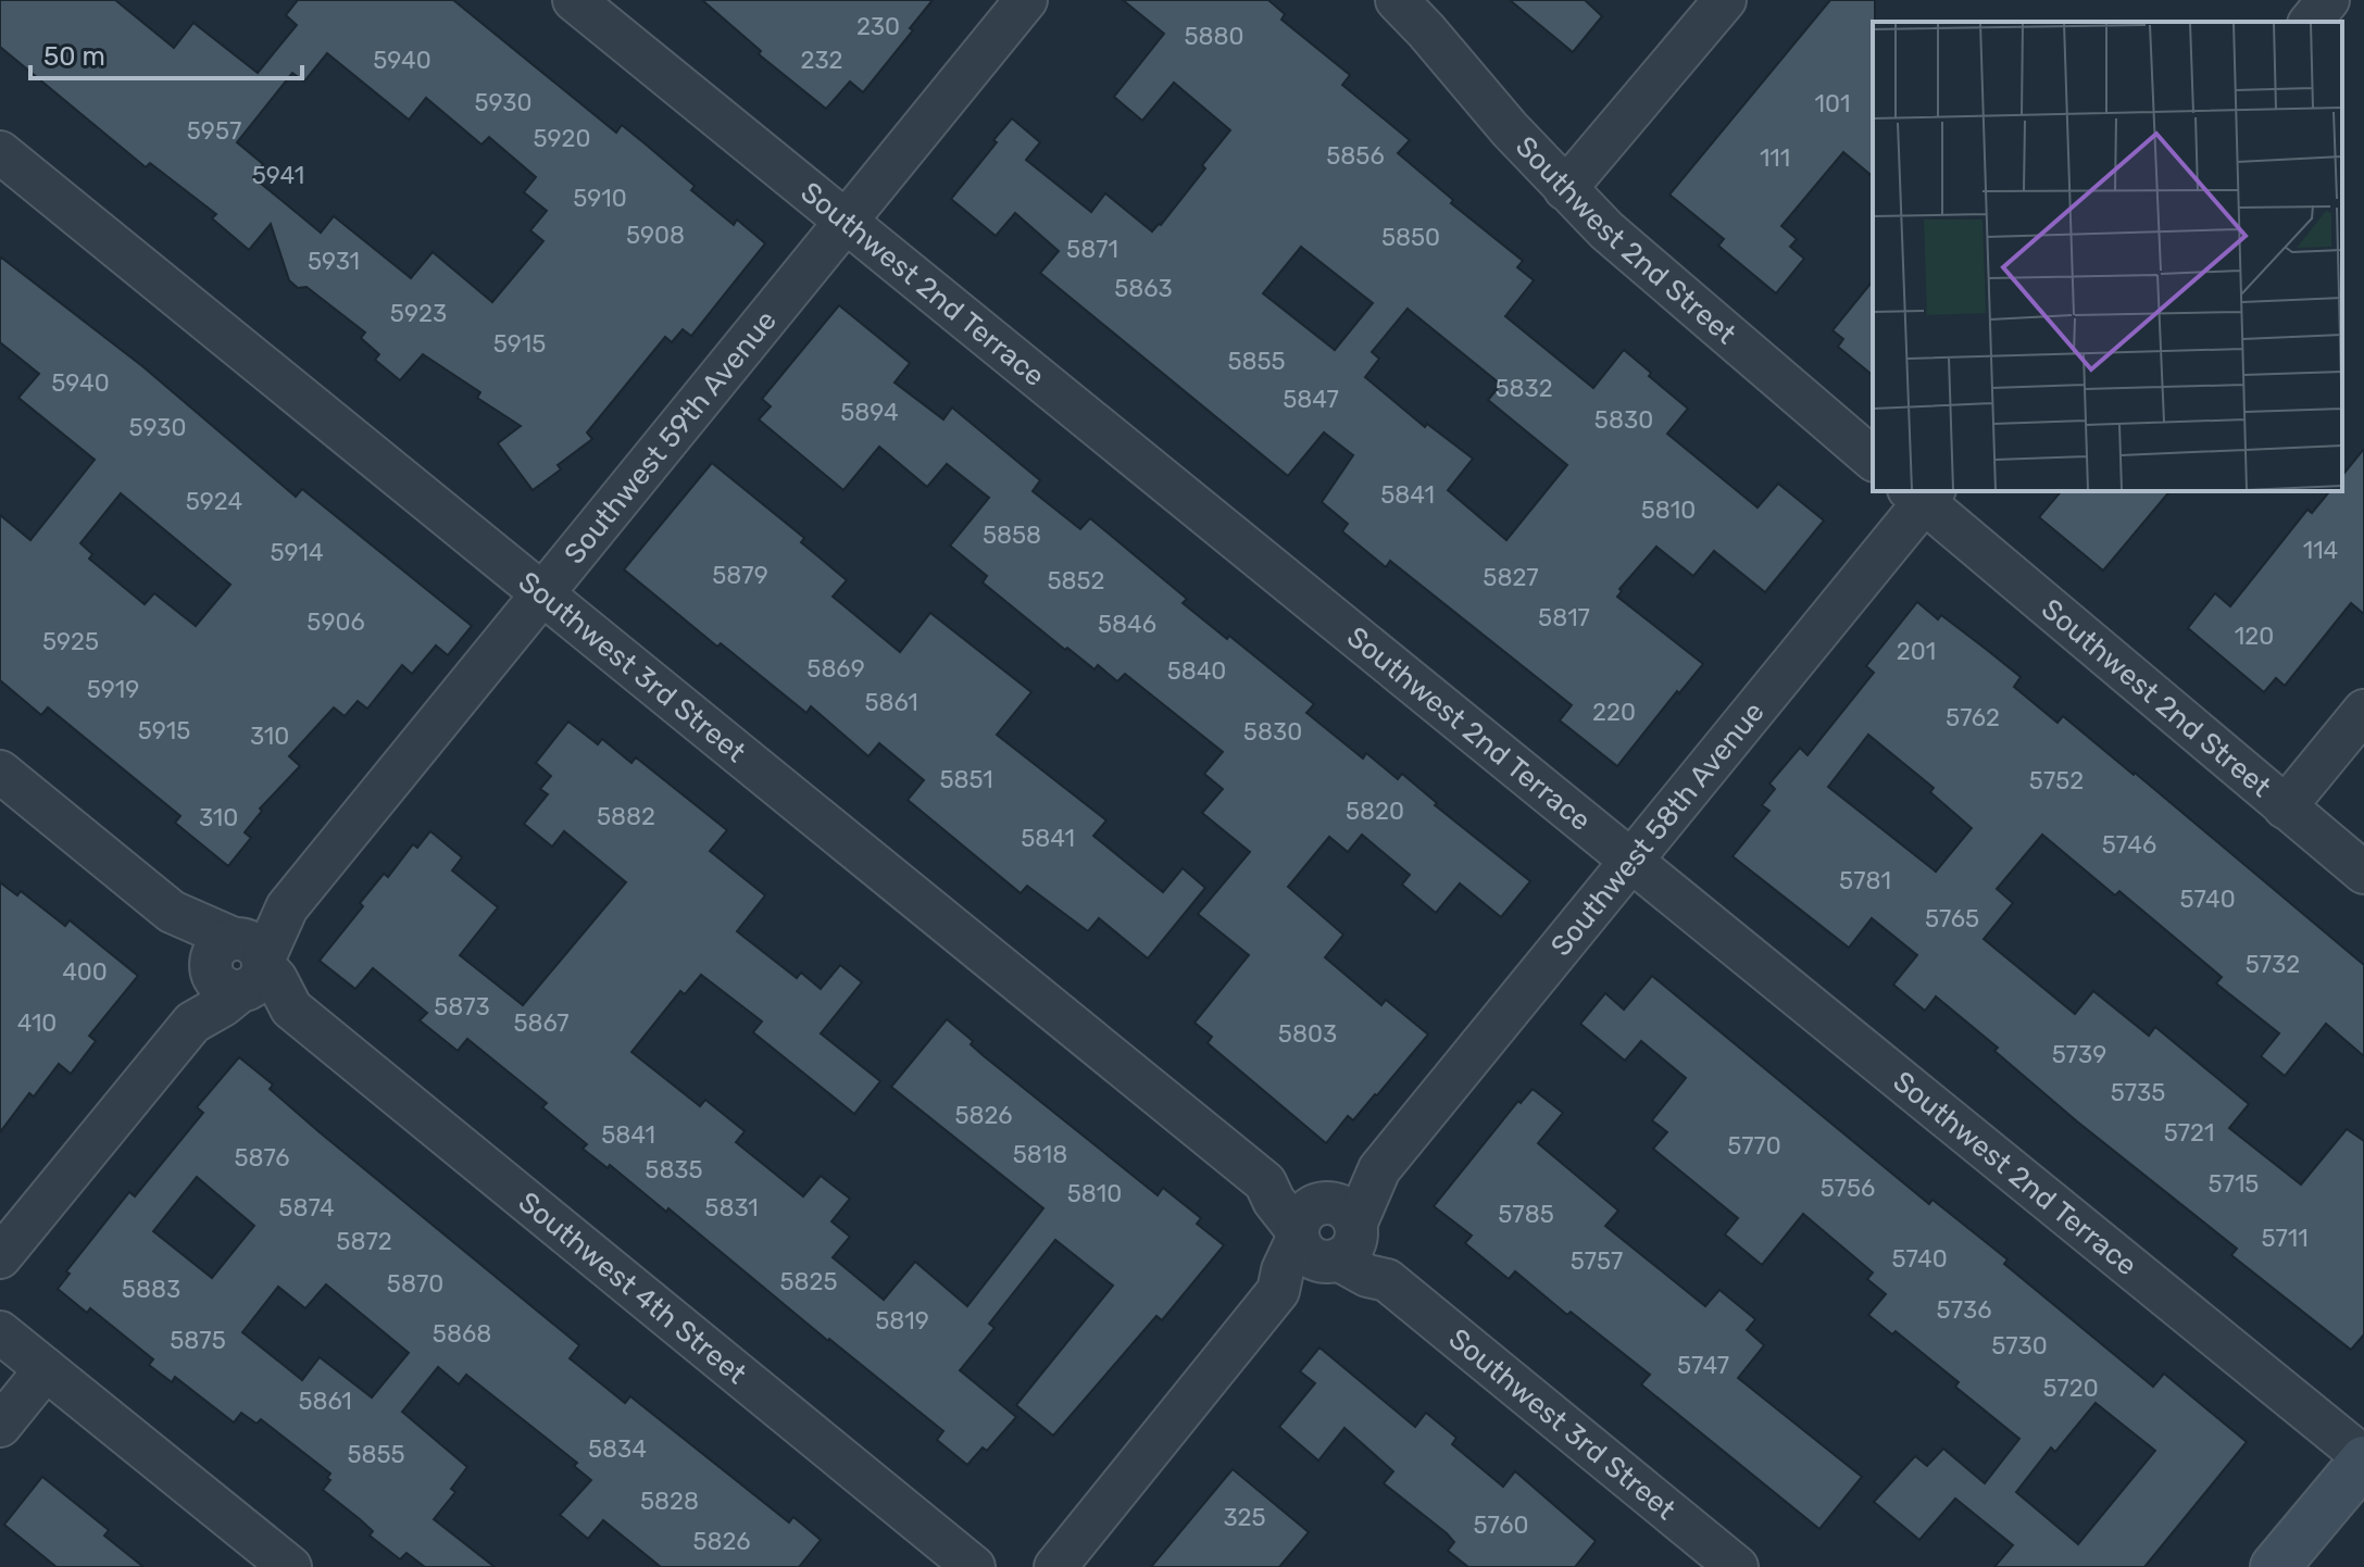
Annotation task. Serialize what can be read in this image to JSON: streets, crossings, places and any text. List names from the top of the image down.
{
  "streets": {
    "street": [
      "Southwest 2nd Street",
      "Southwest 2nd Terrace",
      "Southwest 59th Avenue",
      "Southwest 3rd Street",
      "Southwest 58th Avenue",
      "Southwest 4th Street"
    ]
  },
  "crossings": [
    ["Southwest 2nd Street", "Southwest 58th Avenue"],
    ["Southwest 2nd Terrace", "Southwest 59th Avenue"],
    ["Southwest 2nd Terrace", "Southwest 58th Avenue"],
    ["Southwest 59th Avenue", "Southwest 3rd Street"],
    ["Southwest 59th Avenue", "Southwest 4th Street"],
    ["Southwest 3rd Street", "Southwest 58th Avenue"]
  ],
  "house_numbers": [
    "230",
    "5880",
    "5940",
    "232",
    "5930",
    "101",
    "5957",
    "5920",
    "5856",
    "111",
    "5941",
    "5910",
    "5908",
    "5850",
    "5871",
    "5931",
    "5863",
    "5923",
    "5915",
    "5855",
    "5940",
    "5832",
    "5847",
    "5894",
    "5830",
    "5930",
    "5841",
    "5924",
    "5810",
    "5858",
    "114",
    "5914",
    "5879",
    "5827",
    "5852",
    "5817",
    "5906",
    "5846",
    "120",
    "5925",
    "201",
    "5869",
    "5840",
    "5919",
    "5861",
    "220",
    "5762",
    "5915",
    "5830",
    "310",
    "5851",
    "5752",
    "5820",
    "5882",
    "310",
    "5841",
    "5746",
    "5781",
    "5740",
    "5765",
    "5732",
    "400",
    "5873",
    "410",
    "5867",
    "5803",
    "5739",
    "5735",
    "5826",
    "5721",
    "5841",
    "5770",
    "5818",
    "5876",
    "5835",
    "5715",
    "5756",
    "5810",
    "5874",
    "5831",
    "5785",
    "5711",
    "5872",
    "5740",
    "5757",
    "5825",
    "5870",
    "5883",
    "5736",
    "5819",
    "5868",
    "5875",
    "5730",
    "5747",
    "5720",
    "5861",
    "5834",
    "5855",
    "5828",
    "325",
    "5760",
    "5826"
  ],
  "scale_bar": "50 m"
}
